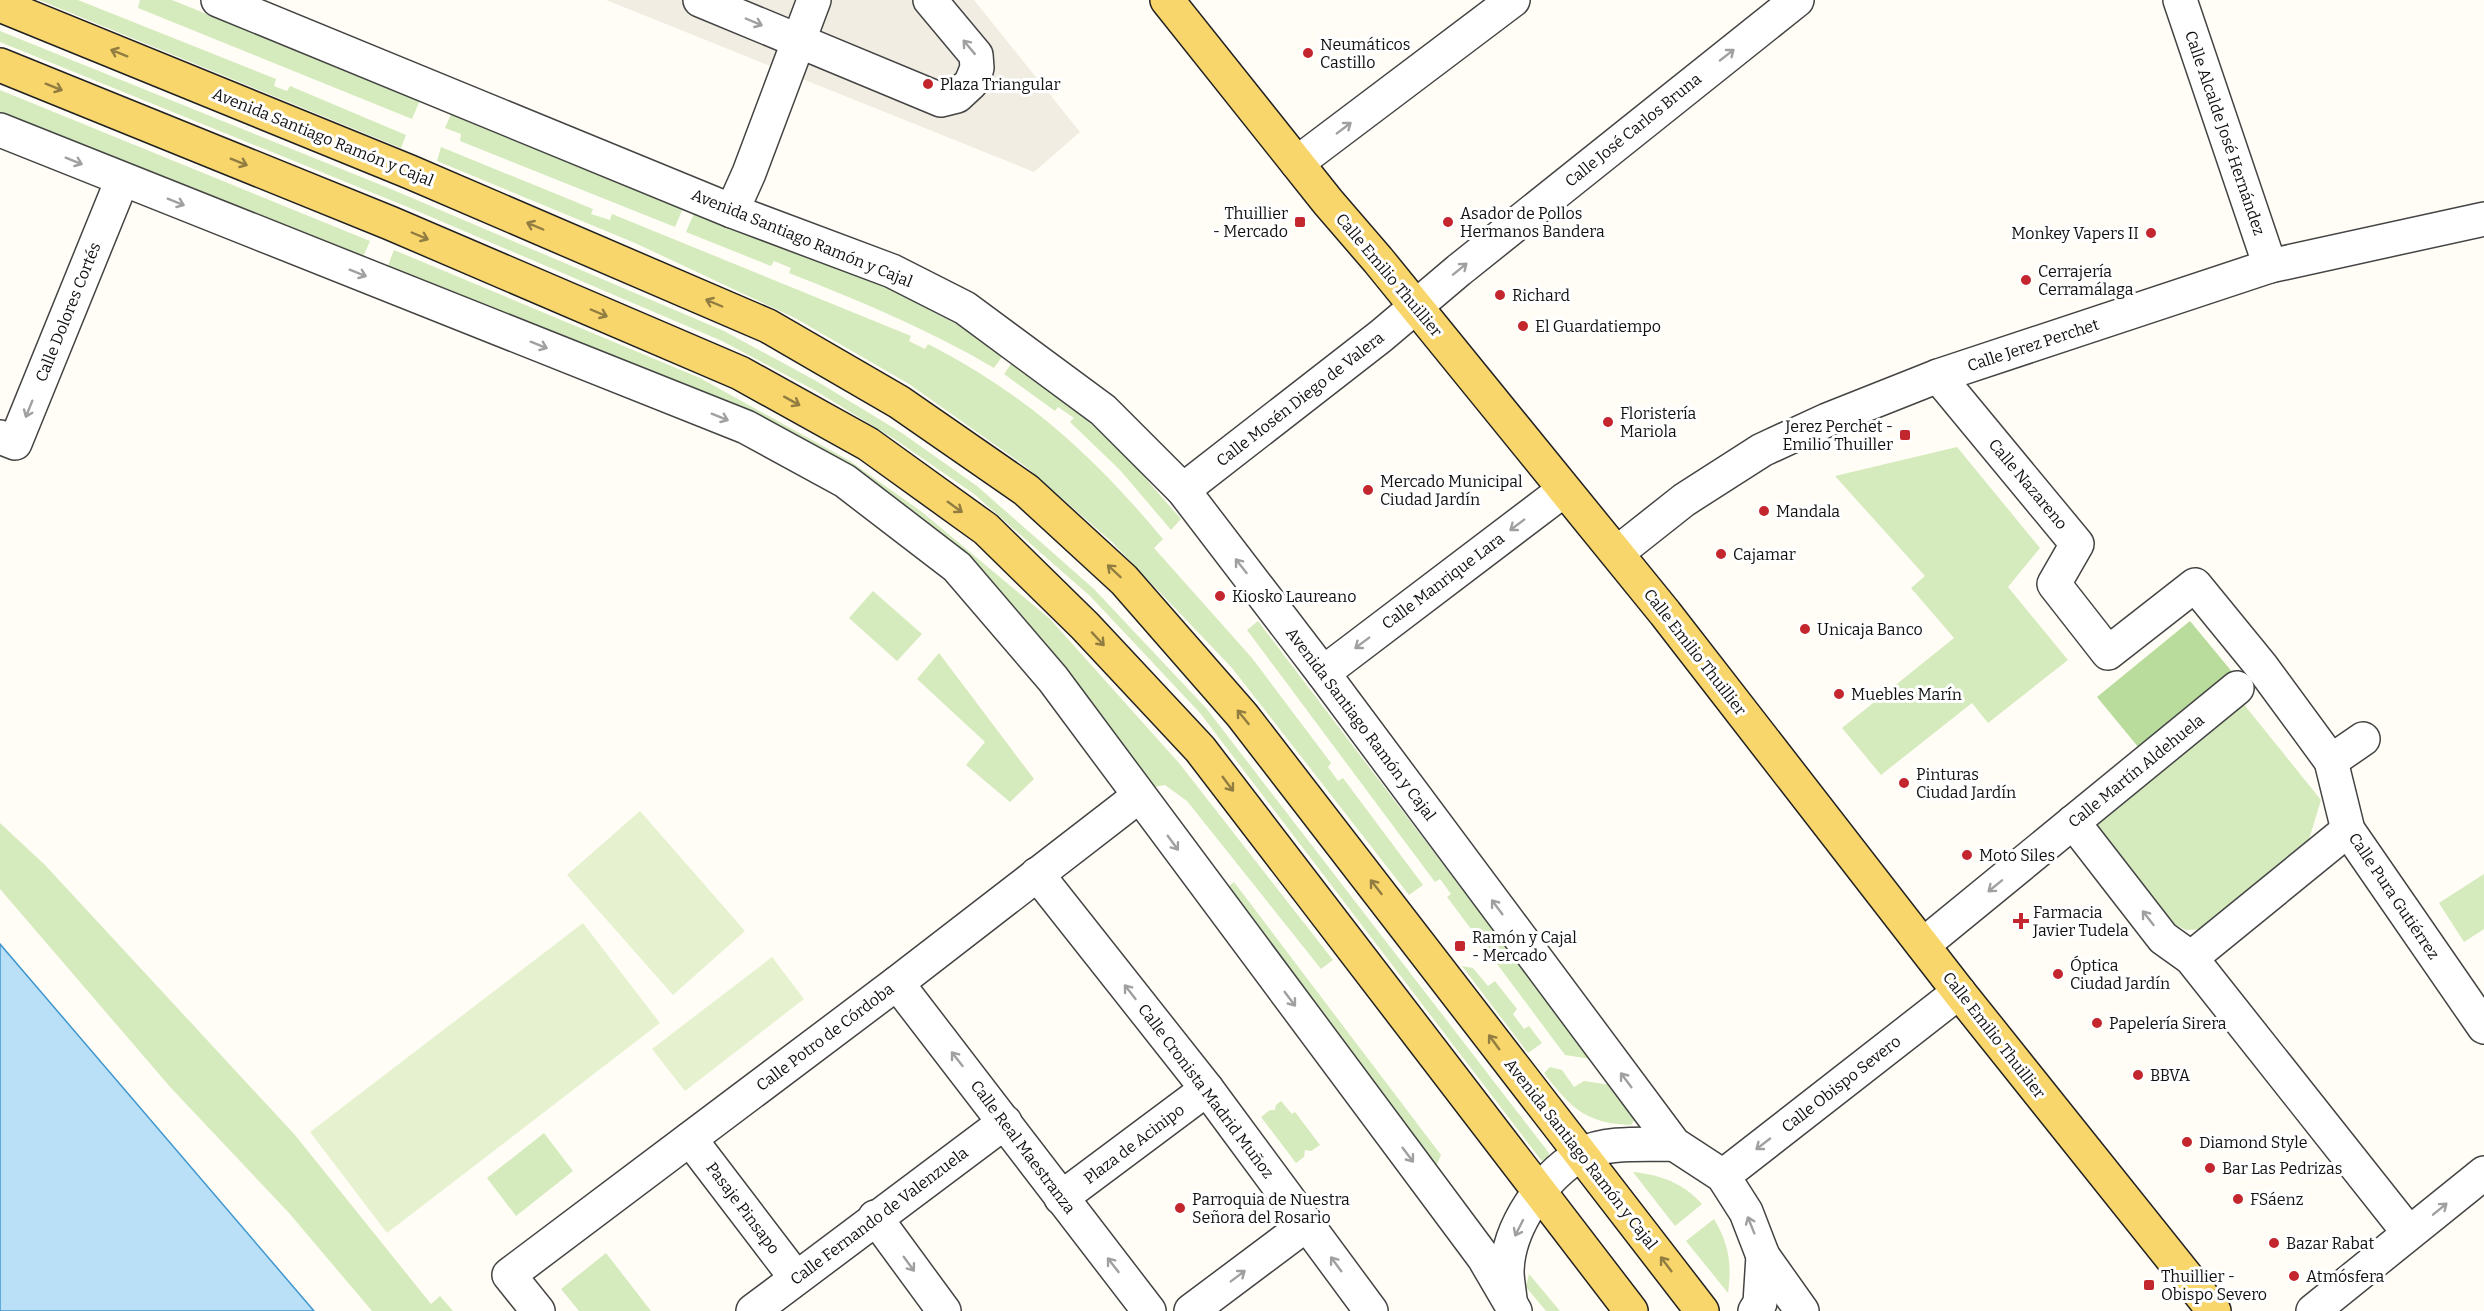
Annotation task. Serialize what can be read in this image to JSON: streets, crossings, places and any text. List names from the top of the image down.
{
  "streets": {
    "main road": ["Avenida Santiago Ramón y Cajal", "Calle Emilio Thuillier"],
    "street": [
      "Calle José Carlos Bruna",
      "Calle Alcalde José Hernández",
      "Calle Dolores Cortés",
      "Calle Jerez Perchet",
      "Calle Mosén Diego de Valera",
      "Calle Nazareno",
      "Calle Manrique Lara",
      "Calle Martín Aldehuela",
      "Calle Pura Gutiérrez",
      "Calle Potro de Córdoba",
      "Calle Obispo Severo",
      "Calle Cronista Madrid Muñoz",
      "Plaza de Acinipo",
      "Calle Real Maestranza",
      "Pasaje Pinsapo",
      "Calle Fernando de Valenzuela"
    ]
  },
  "crossings": [
    ["Calle José Carlos Bruna", "Calle Emilio Thuillier"],
    ["Calle José Carlos Bruna", "Calle Mosén Diego de Valera"],
    ["Calle Alcalde José Hernández", "Calle Jerez Perchet"],
    ["Avenida Santiago Ramón y Cajal", "Calle Mosén Diego de Valera"],
    ["Avenida Santiago Ramón y Cajal", "Calle Manrique Lara"],
    ["Avenida Santiago Ramón y Cajal", "Calle Obispo Severo"],
    ["Calle Emilio Thuillier", "Calle Jerez Perchet"],
    ["Calle Emilio Thuillier", "Calle Mosén Diego de Valera"],
    ["Calle Emilio Thuillier", "Calle Manrique Lara"],
    ["Calle Emilio Thuillier", "Calle Martín Aldehuela"],
    ["Calle Emilio Thuillier", "Calle Obispo Severo"],
    ["Calle Jerez Perchet", "Calle Nazareno"],
    ["Calle Nazareno", "Calle Pura Gutiérrez"],
    ["Calle Potro de Córdoba", "Calle Cronista Madrid Muñoz"],
    ["Calle Potro de Córdoba", "Calle Real Maestranza"],
    ["Calle Potro de Córdoba", "Pasaje Pinsapo"],
    ["Calle Cronista Madrid Muñoz", "Plaza de Acinipo"],
    ["Plaza de Acinipo", "Calle Real Maestranza"],
    ["Calle Real Maestranza", "Calle Fernando de Valenzuela"],
    ["Pasaje Pinsapo", "Calle Fernando de Valenzuela"]
  ],
  "one_way": [
    "Calle Dolores Cortés",
    "Calle Manrique Lara",
    "Calle Martín Aldehuela",
    "Calle Obispo Severo",
    "Calle Real Maestranza"
  ],
  "places": {
    "other": [
      "Neumáticos Castillo",
      "Plaza Triangular",
      "Asador de Pollos Hermanos Bandera",
      "Monkey Vapers II",
      "Cerrajería Cerramálaga",
      "Richard",
      "El Guardatiempo",
      "Floristería Mariola",
      "Mercado Municipal Ciudad Jardín",
      "Mandala",
      "Cajamar",
      "Kiosko Laureano",
      "Unicaja Banco",
      "Muebles Marín",
      "Pinturas Ciudad Jardín",
      "Moto Siles",
      "Óptica Ciudad Jardín",
      "Papelería Sirera",
      "BBVA",
      "Diamond Style",
      "Bar Las Pedrizas",
      "FSáenz",
      "Parroquia de Nuestra Señora del Rosario",
      "Bazar Rabat",
      "Atmósfera"
    ],
    "transit": [
      "Thuillier - Mercado",
      "Jerez Perchet - Emilio Thuiller",
      "Ramón y Cajal - Mercado",
      "Thuillier - Obispo Severo"
    ],
    "health": ["Farmacia Javier Tudela"]
  }
}
